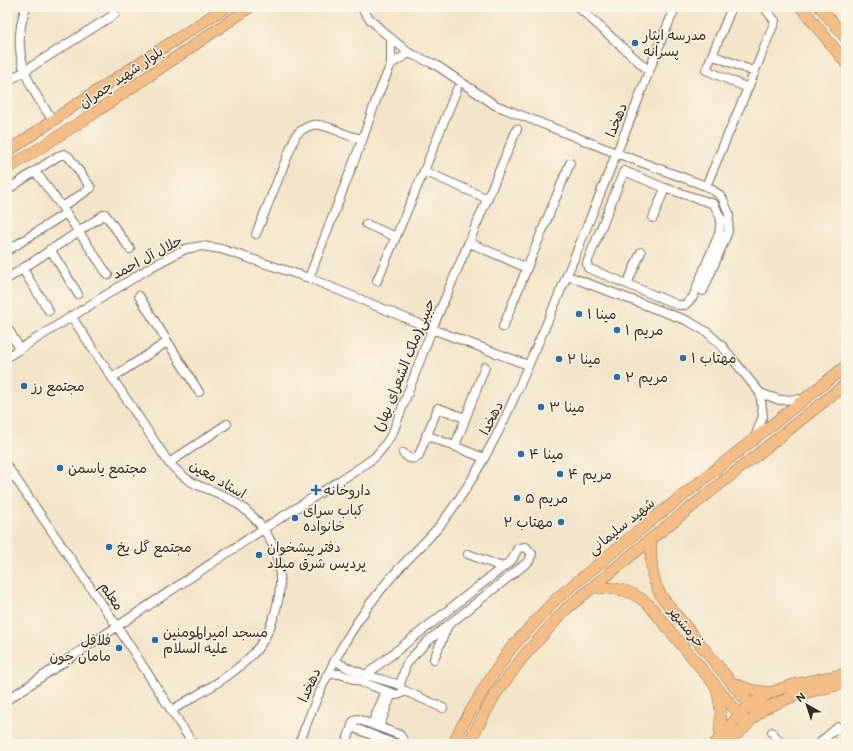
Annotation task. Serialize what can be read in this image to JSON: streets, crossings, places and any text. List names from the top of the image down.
{
  "streets": {
    "main road": ["بلوار شهید چمران", "شهید سلیمانی", "خرمشهر"],
    "street": [
      "دهخدا",
      "جلال آل احمد",
      "حبیبی(ملک الشعرای بهار)",
      "استاد معین",
      "معلم"
    ]
  },
  "crossings": [
    ["دهخدا", "جلال آل احمد"],
    ["جلال آل احمد", "حبیبی(ملک الشعرای بهار)"],
    ["جلال آل احمد", "استاد معین"],
    ["حبیبی(ملک الشعرای بهار)", "استاد معین"],
    ["حبیبی(ملک الشعرای بهار)", "معلم"],
    ["استاد معین", "معلم"],
    ["شهید سلیمانی", "خرمشهر"]
  ],
  "places": {
    "other": [
      "مدرسه ایثار پسرانه",
      "مینا ۱",
      "مریم ۱",
      "مهتاب ۱",
      "مینا ۲",
      "مریم ۲",
      "مجتمع رز",
      "مینا ۳",
      "مینا ۴",
      "مجتمع یاسمن",
      "مریم ۴",
      "مریم ۵",
      "کباب سرای خانواده",
      "مهتاب ۲",
      "مجتمع گل یخ",
      "دفتر پیشخوان پردیس شرق میلاد",
      "مسجد امیرالمومنین علیه السلام",
      "فلافل مامان جون"
    ],
    "health": ["داروخانه"]
  },
  "north": "top left"
}
